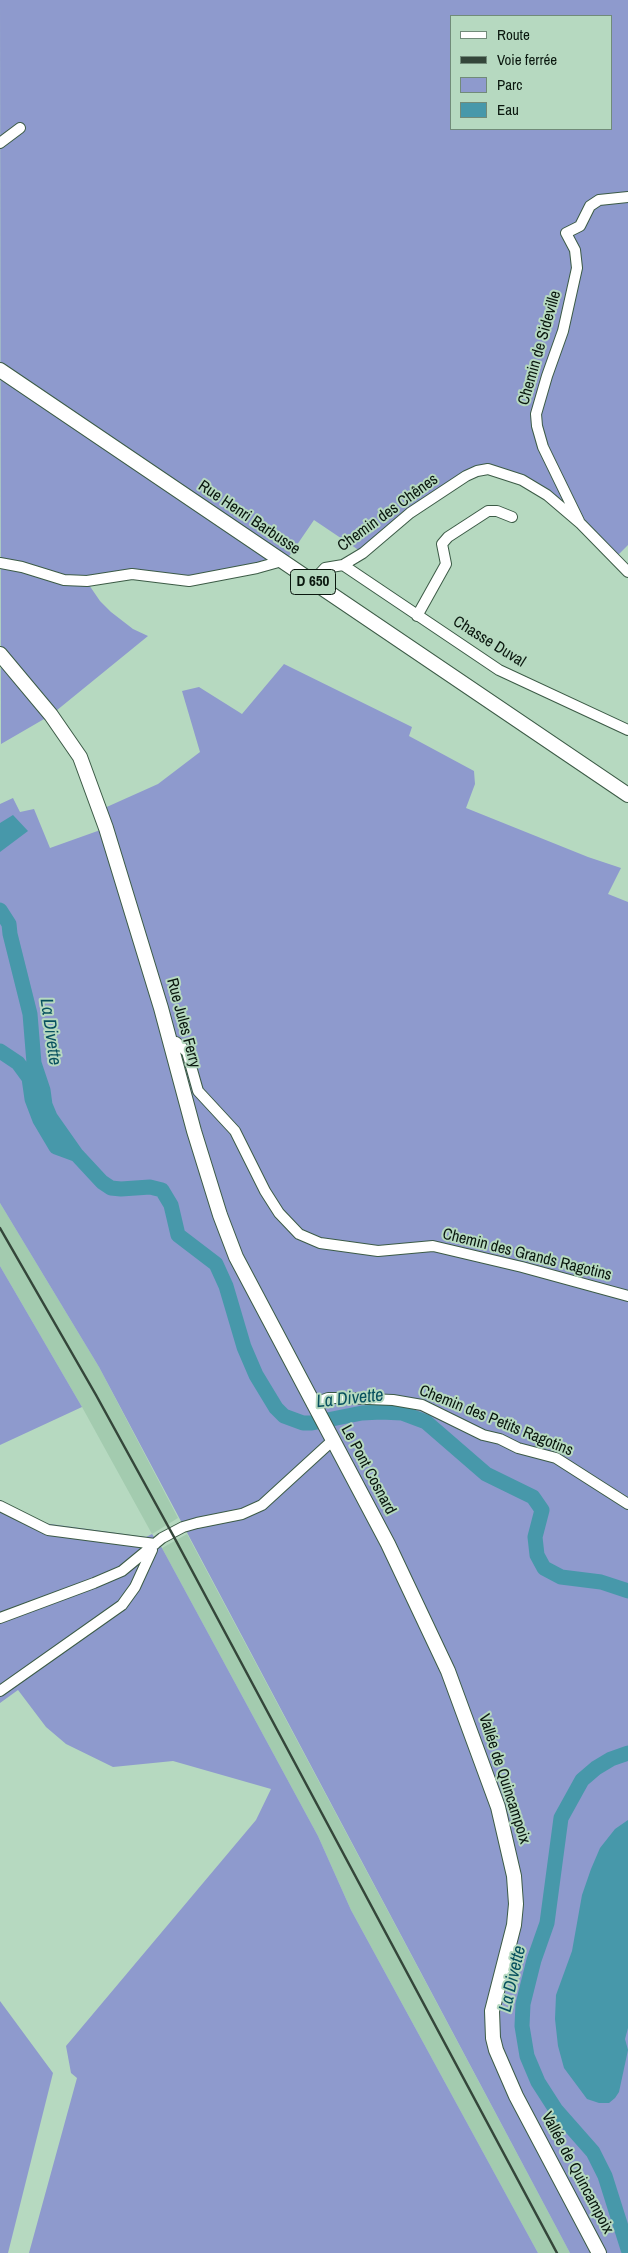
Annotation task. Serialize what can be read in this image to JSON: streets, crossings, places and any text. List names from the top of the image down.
{
  "streets": {
    "main road": [
      "Rue Henri Barbusse",
      "D 650",
      "Rue Jules Ferry",
      "Le Pont Cosnard",
      "Vallée de Quincampoix"
    ],
    "street": [
      "Chemin de Sideville",
      "Chemin des Chênes",
      "Chasse Duval",
      "Chemin des Grands Ragotins",
      "Chemin des Petits Ragotins"
    ]
  },
  "crossings": [
    ["Chemin de Sideville", "Chemin des Chênes"],
    ["Chemin des Chênes", "Rue Henri Barbusse"],
    ["Chemin des Chênes", "Chasse Duval"],
    ["Rue Jules Ferry", "Chemin des Grands Ragotins"],
    ["Rue Jules Ferry", "Chemin des Petits Ragotins"],
    ["Rue Jules Ferry", "Le Pont Cosnard"],
    ["Chemin des Petits Ragotins", "Le Pont Cosnard"],
    ["Le Pont Cosnard", "Vallée de Quincampoix"]
  ],
  "water": ["La Divette"],
  "legend": [
    "Route",
    "Voie ferrée",
    "Parc",
    "Eau"
  ]
}
